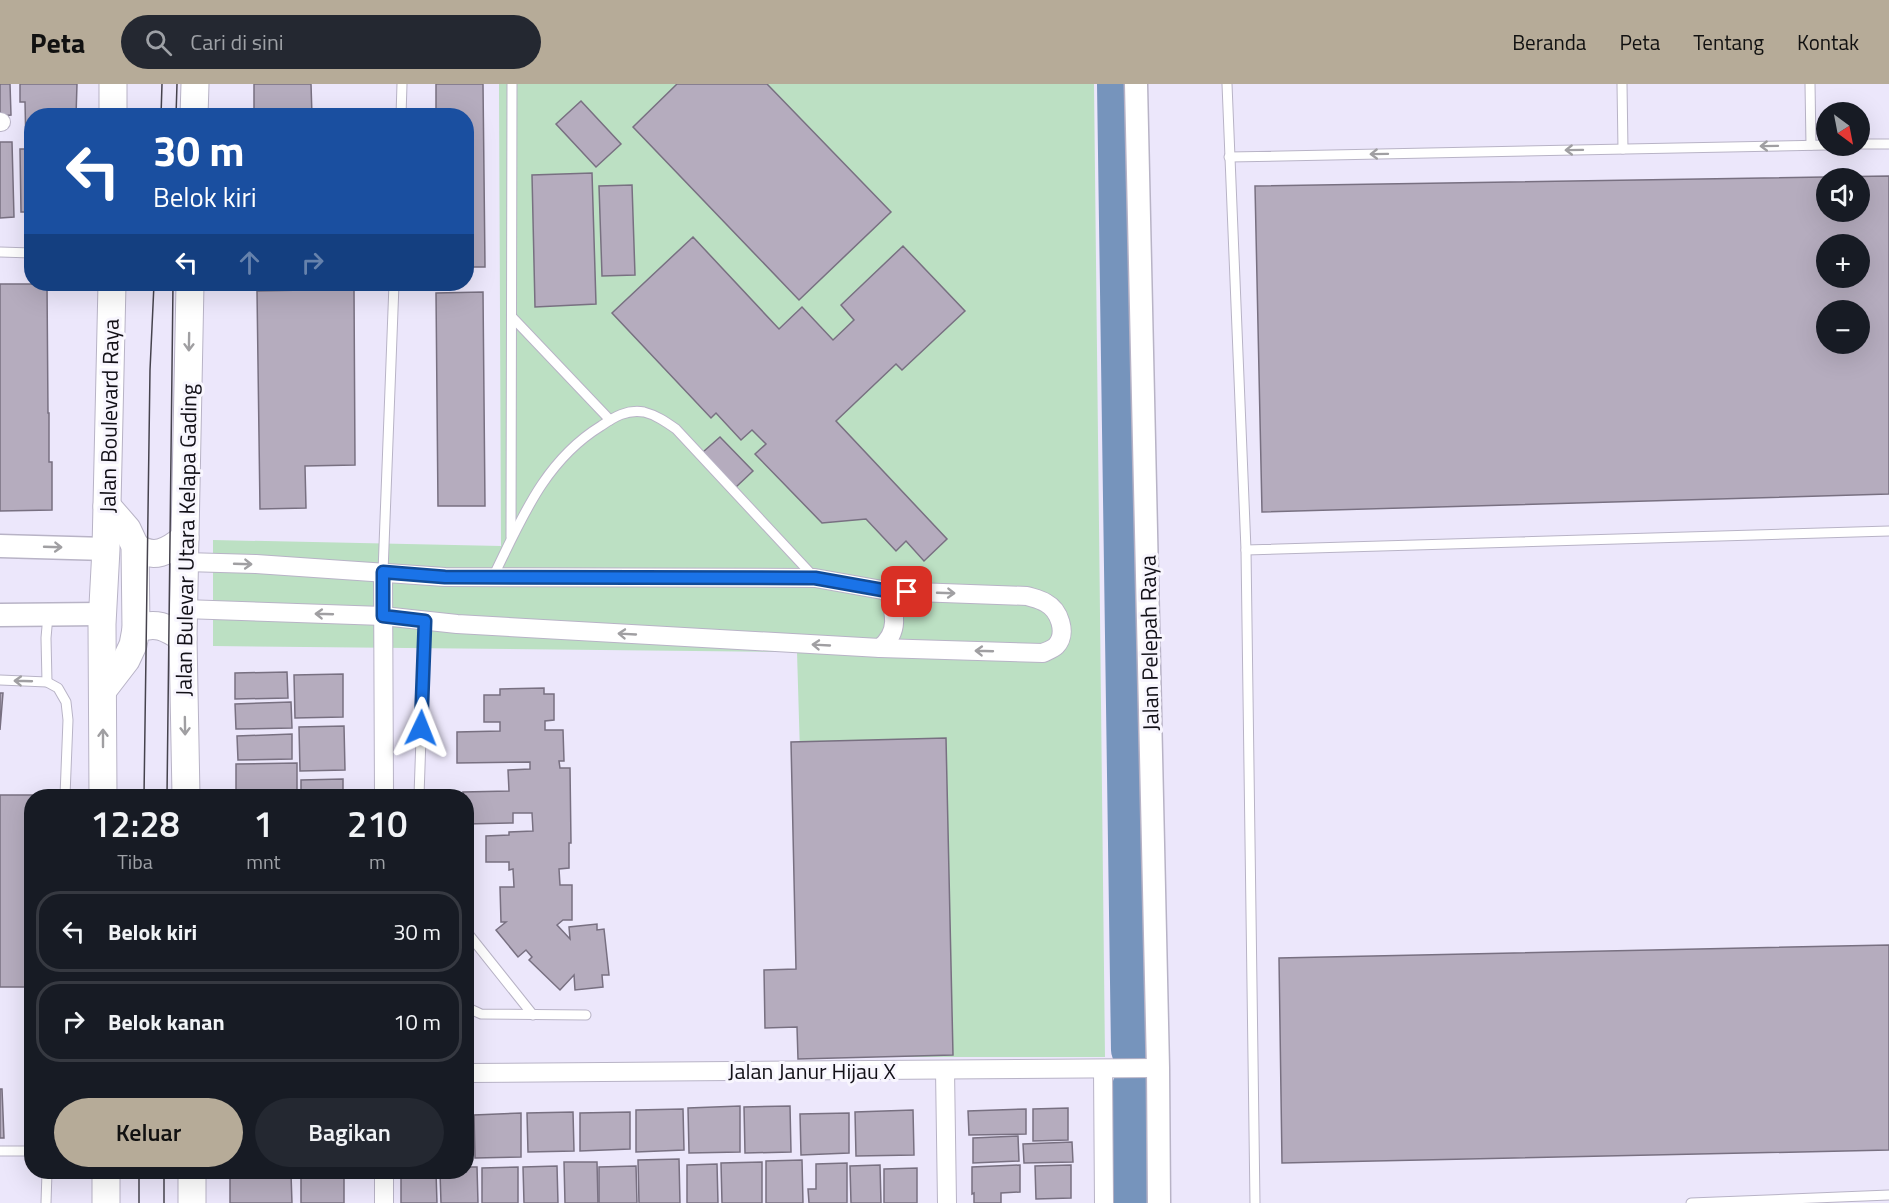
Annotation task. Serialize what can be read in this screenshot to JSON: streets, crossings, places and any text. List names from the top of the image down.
{
  "streets": {
    "main road": ["Jalan Boulevard Raya", "Jalan Bulevar Utara Kelapa Gading"],
    "street": ["Jalan Pelepah Raya", "Jalan Janur Hijau X"]
  },
  "crossings": [
    ["Jalan Pelepah Raya", "Jalan Janur Hijau X"]
  ],
  "north": "bottom right",
  "page": {
    "header": "Peta",
    "search": "Cari di sini",
    "nav": [
      "Beranda",
      "Peta",
      "Tentang",
      "Kontak"
    ],
    "map_buttons": ["+", "−"],
    "turn": ["30 m", "Belok kiri"],
    "eta": [
      "12:28",
      "Tiba",
      "1",
      "mnt",
      "210",
      "m"
    ],
    "list": [
      {
        "name": "Belok kiri",
        "value": "30 m"
      },
      {
        "name": "Belok kanan",
        "value": "10 m"
      }
    ],
    "buttons": ["Keluar", "Bagikan"]
  }
}
